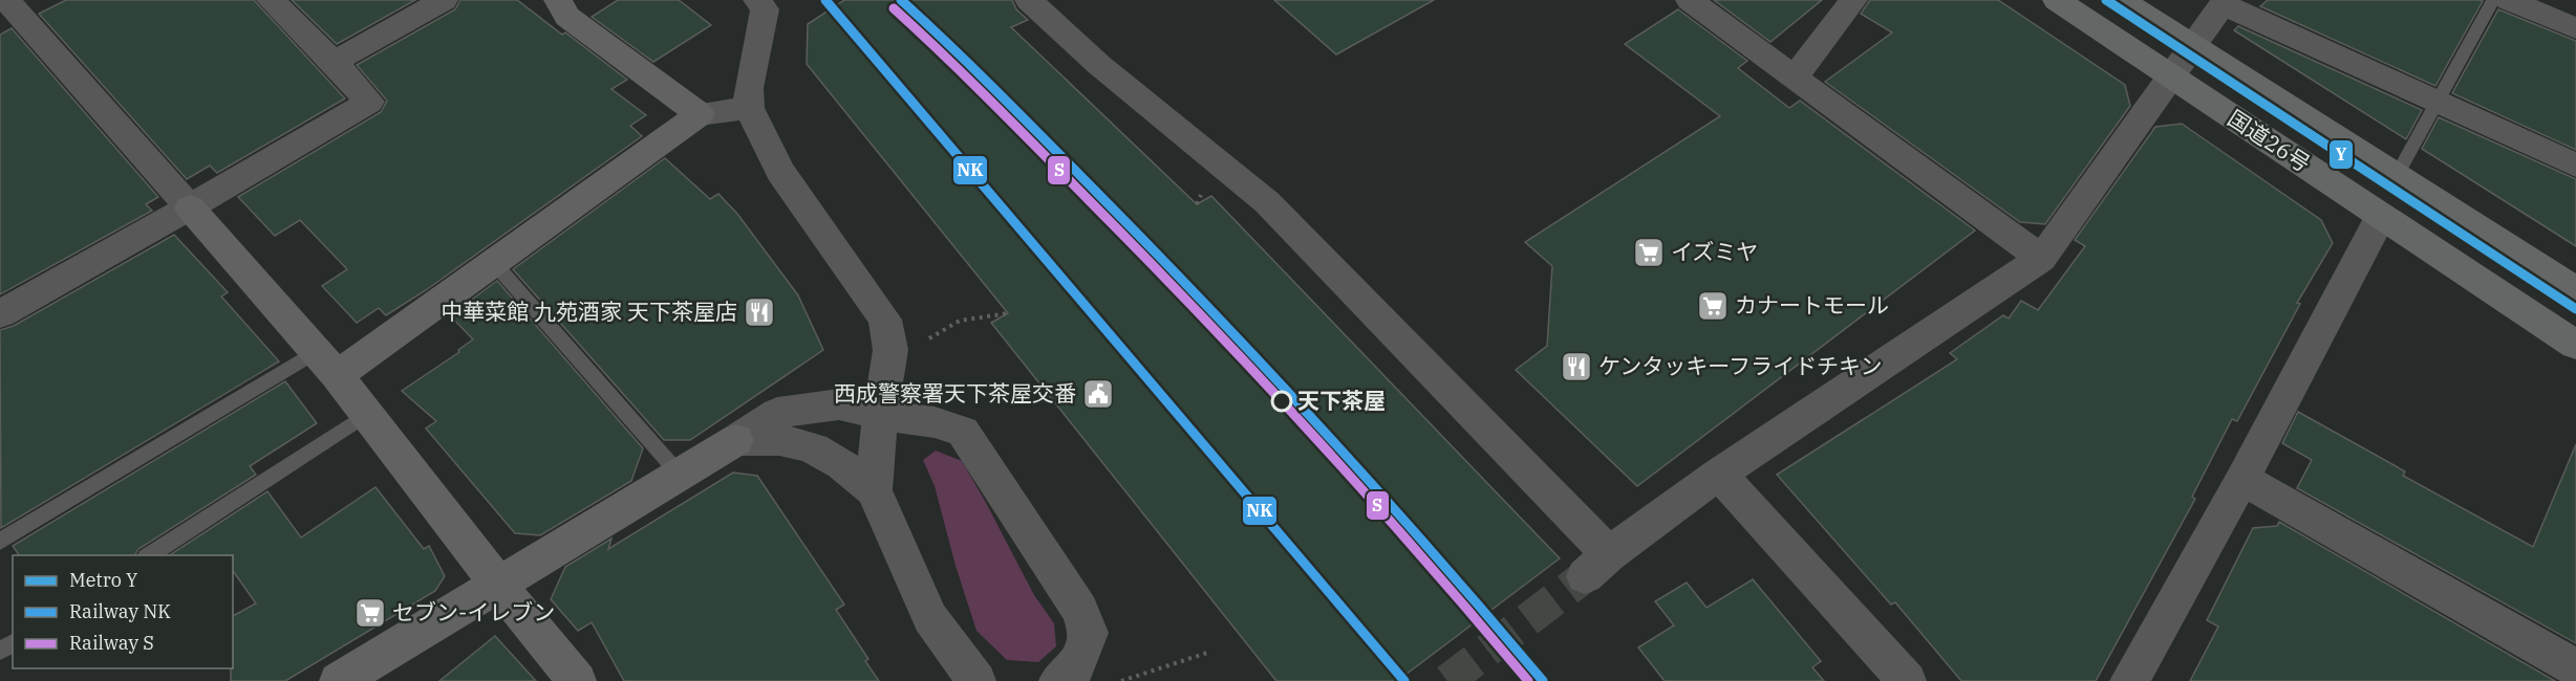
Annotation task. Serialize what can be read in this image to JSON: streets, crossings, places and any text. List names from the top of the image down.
{
  "streets": {
    "highway": ["国道26号"]
  },
  "places": {
    "supermarket": ["イズミヤ", "カナートモール", "セブン-イレブン"],
    "restaurant": ["中華菜館 九苑酒家 天下茶屋店", "ケンタッキーフライドチキン"],
    "public building": ["西成警察署天下茶屋交番"],
    "other": ["天下茶屋"]
  },
  "lines": ["metro line Y", "rail line NK", "rail line S"],
  "legend": ["Metro Y", "Railway NK", "Railway S"]
}
